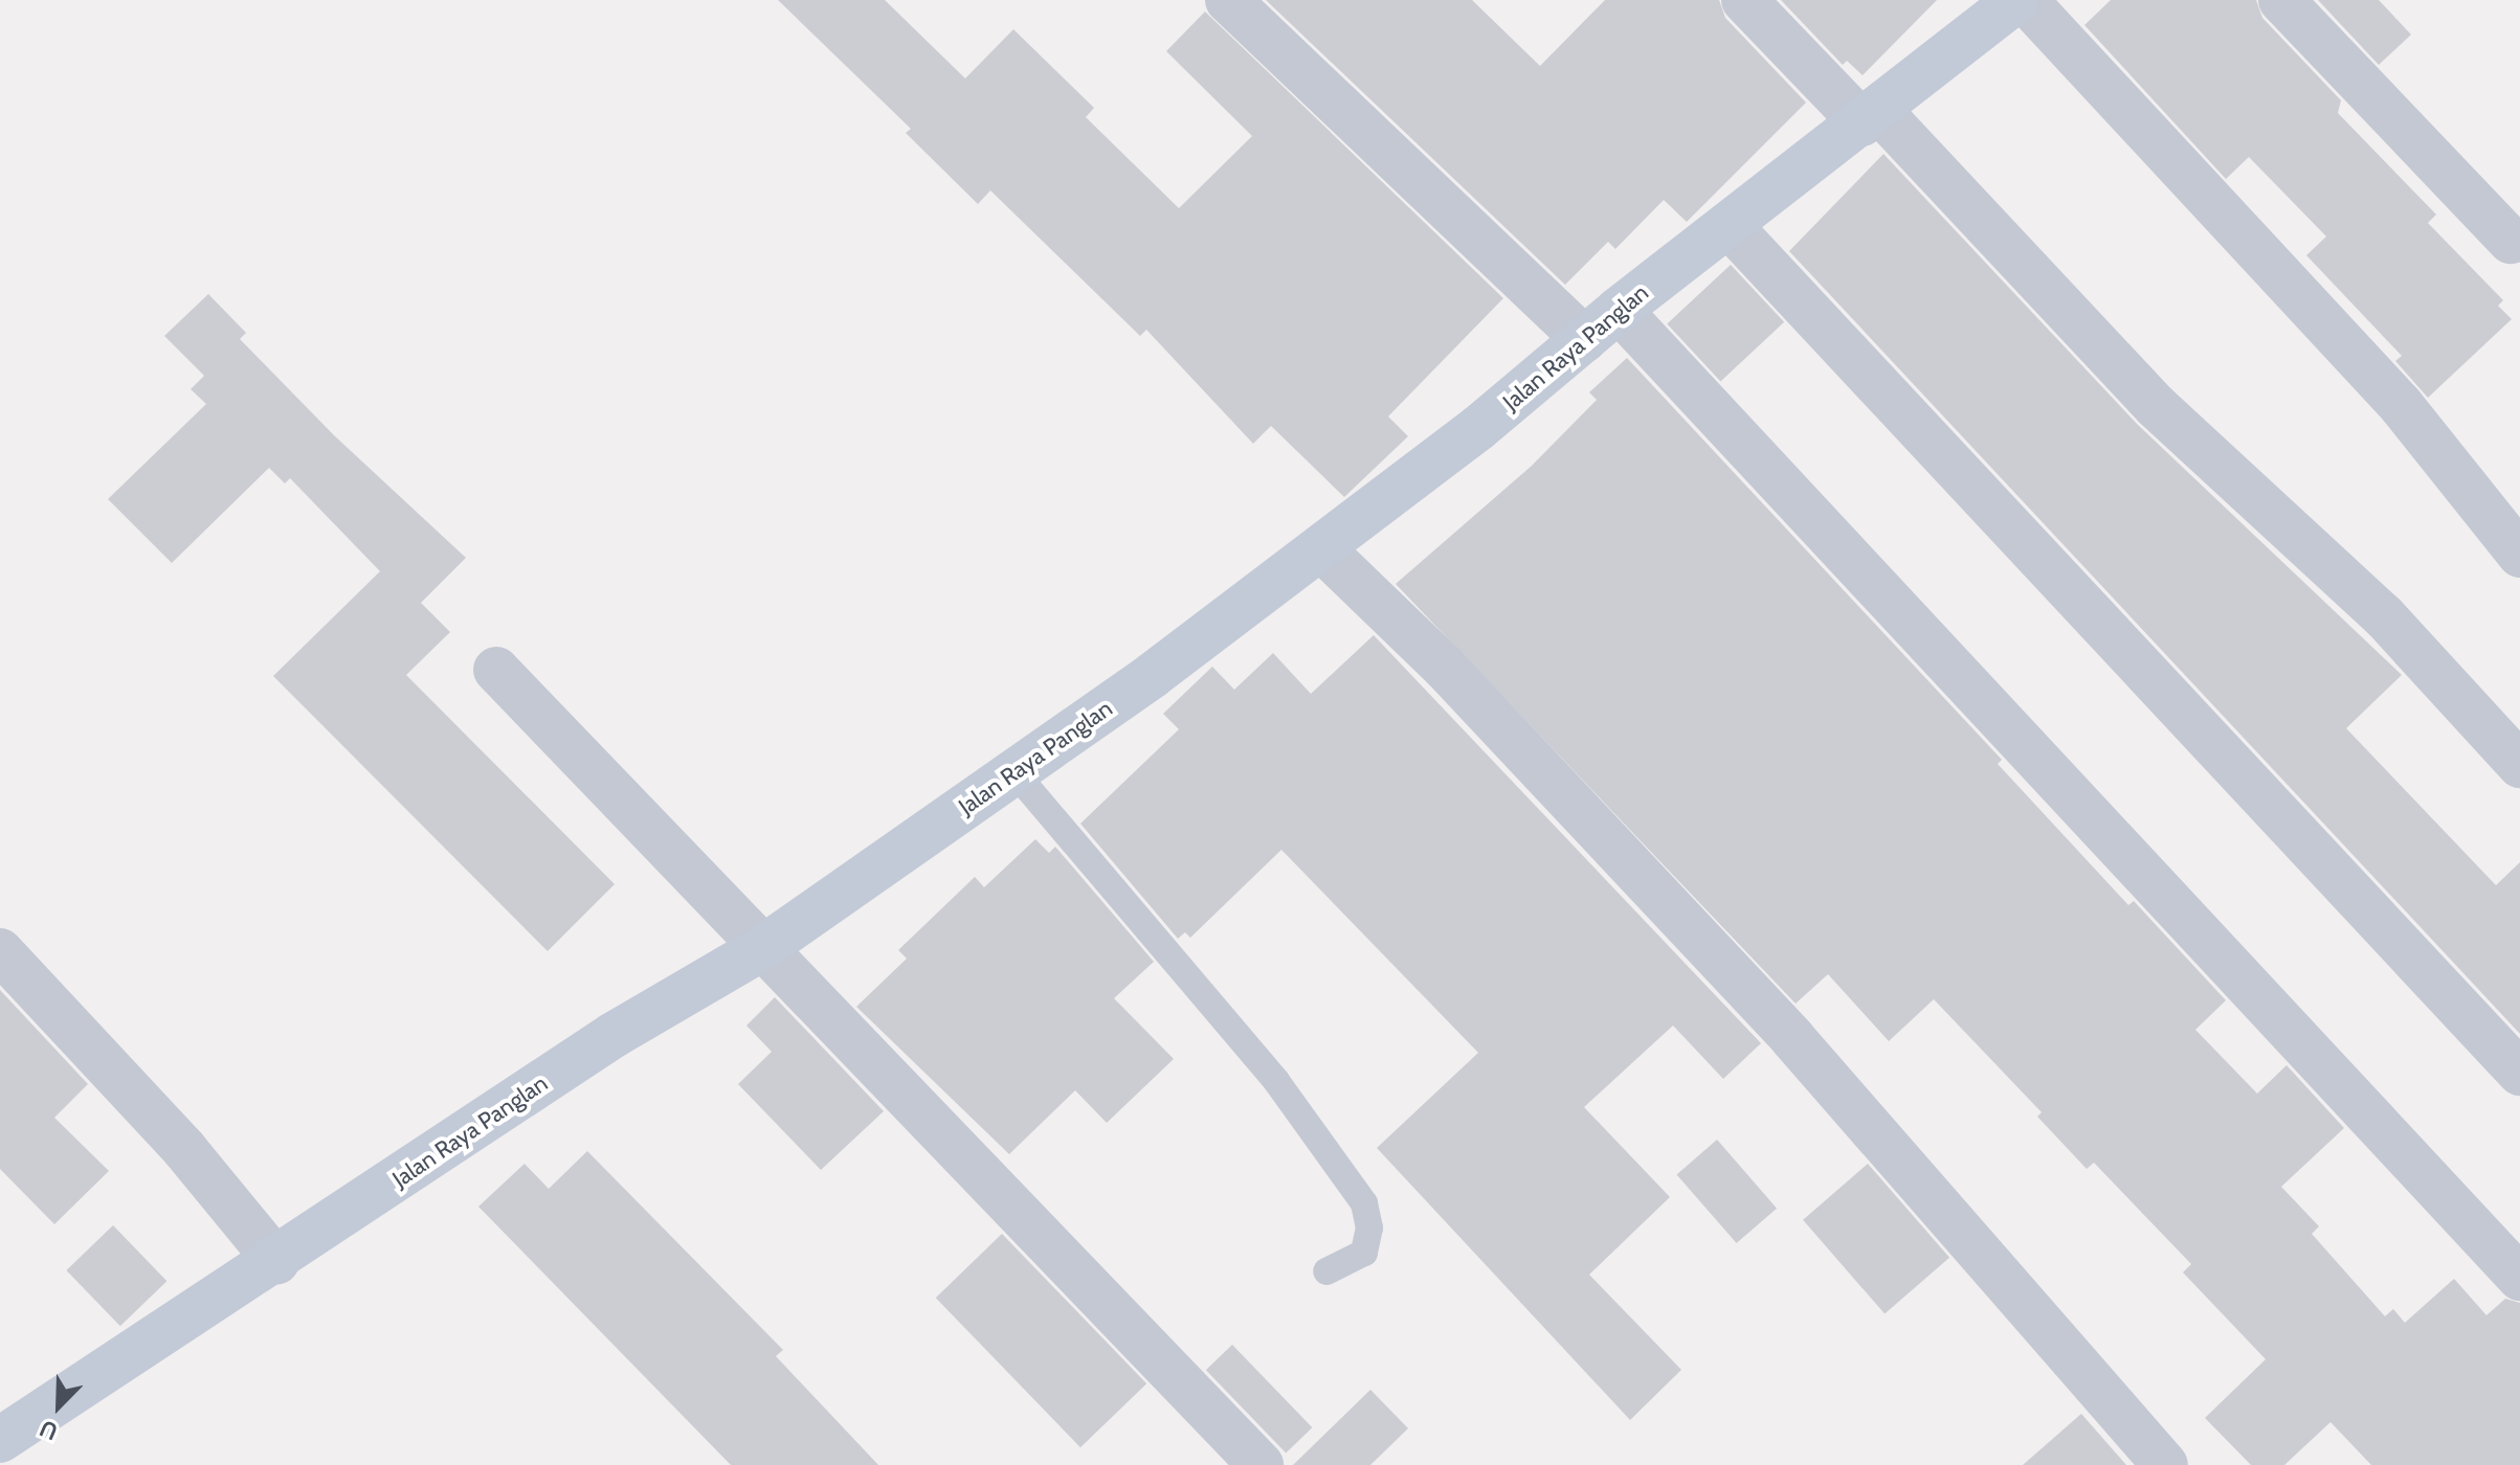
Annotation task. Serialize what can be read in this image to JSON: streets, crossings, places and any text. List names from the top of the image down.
{
  "streets": {
    "street": ["Jalan Raya Panglan"]
  },
  "north": "bottom left"
}
